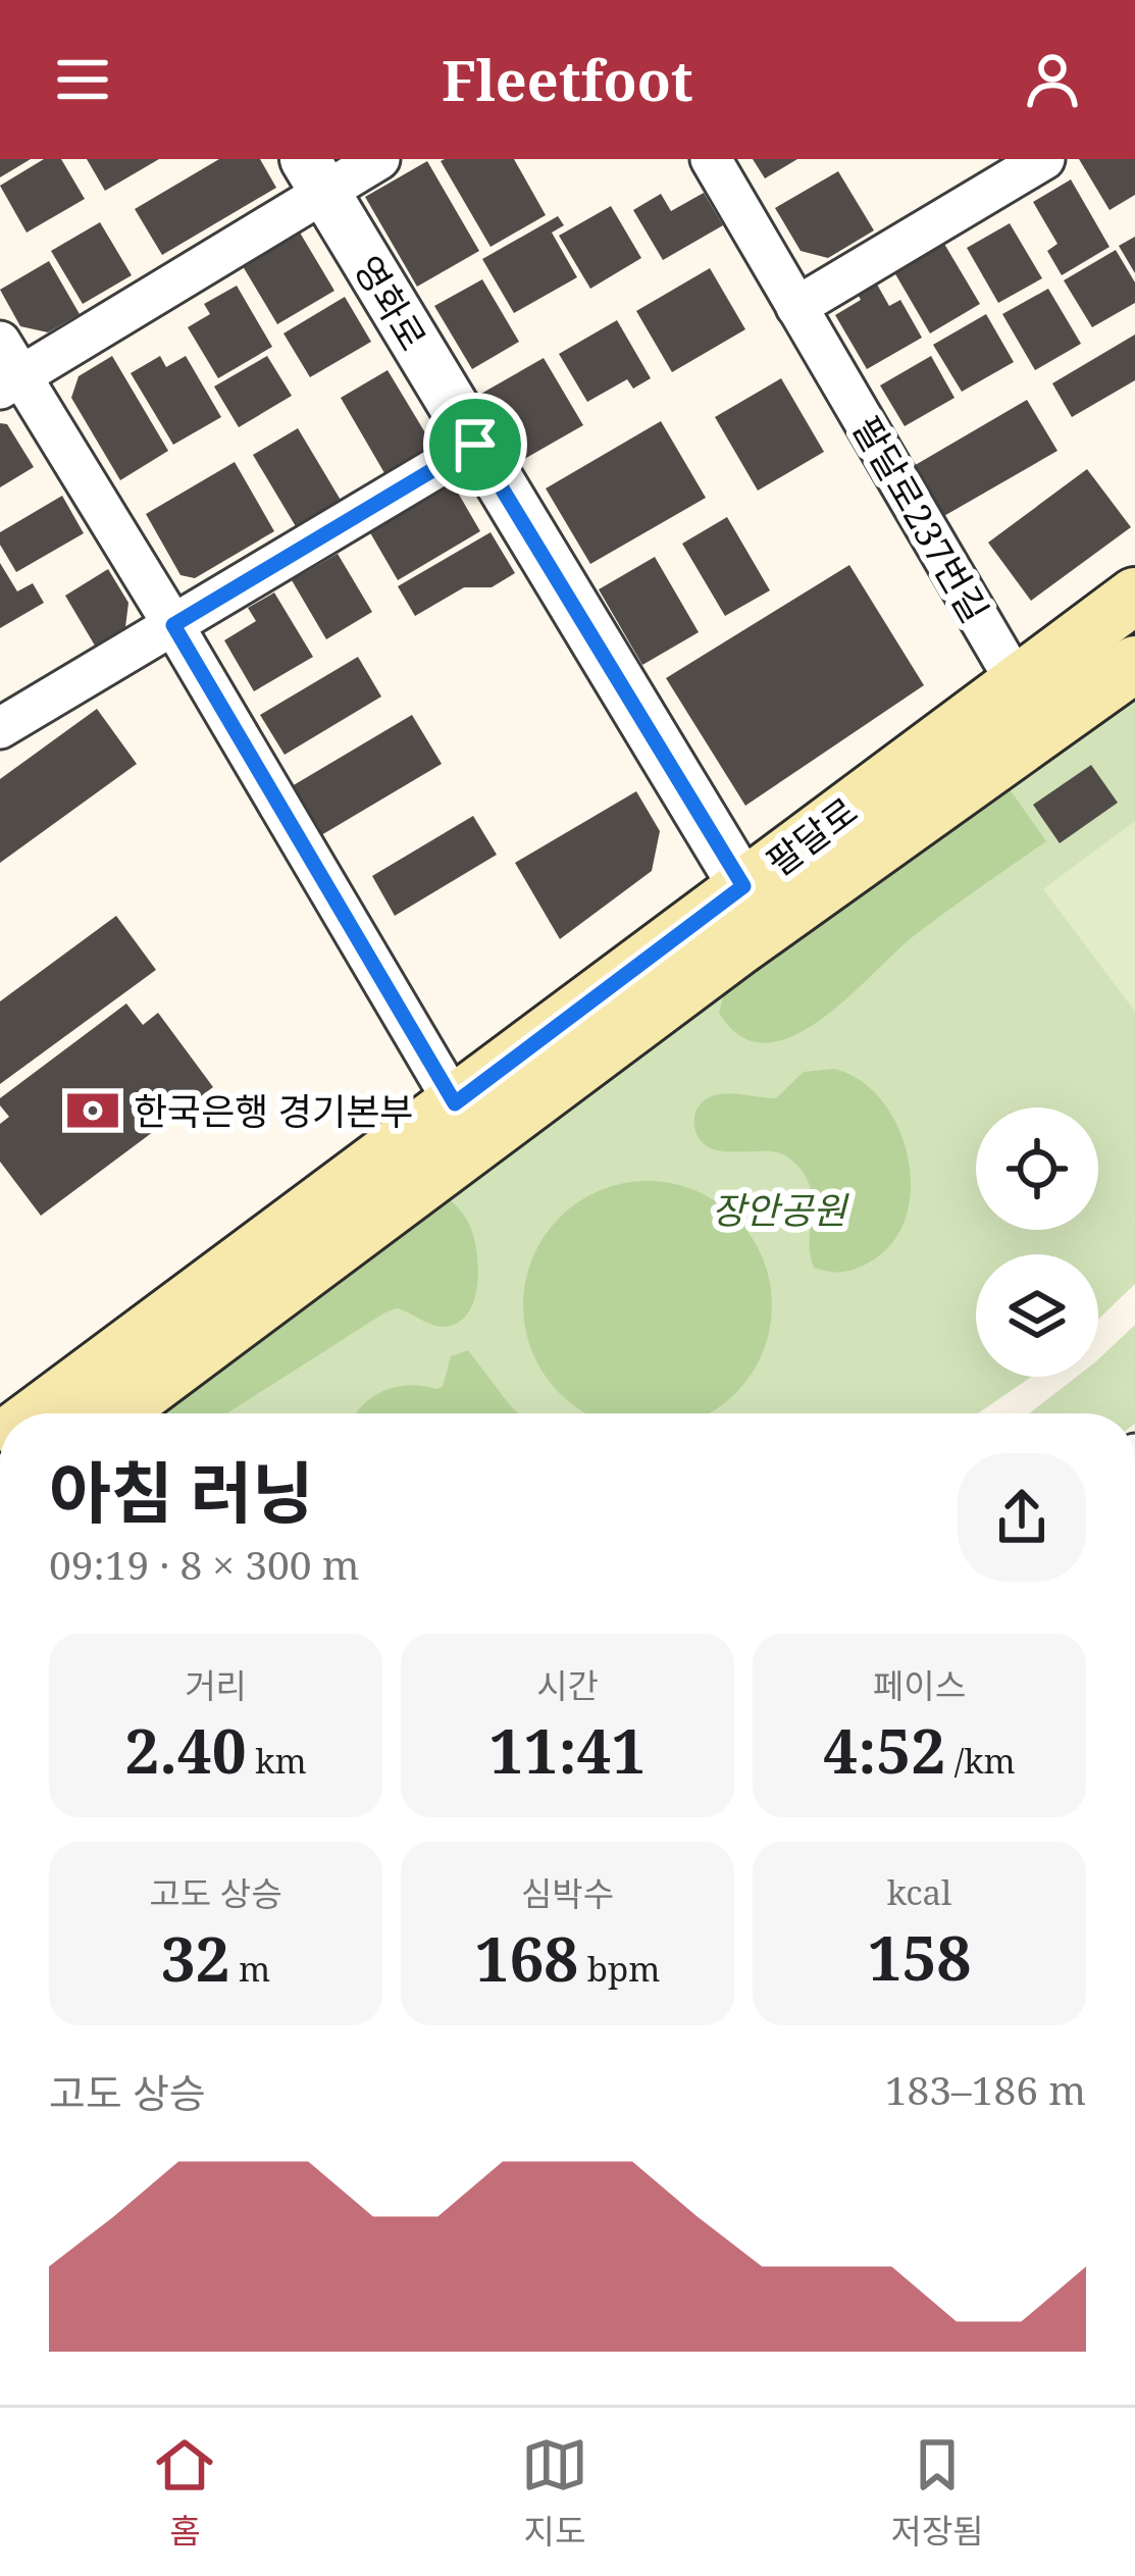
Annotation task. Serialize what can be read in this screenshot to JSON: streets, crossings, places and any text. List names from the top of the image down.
{
  "streets": {
    "main road": ["팔달로"],
    "street": ["영화로", "팔달로237번길"]
  },
  "crossings": [
    ["영화로", "팔달로"],
    ["팔달로237번길", "팔달로"]
  ],
  "parks": ["장안공원"],
  "places": {
    "bank": ["한국은행 경기본부"]
  },
  "page": {
    "header": "Fleetfoot",
    "heading": ["아침 러닝", "09:19 · 8 × 300 m"],
    "stats": [
      ["거리", "2.40 km"],
      ["시간", "11:41"],
      ["페이스", "4:52 /km"],
      ["고도 상승", "32 m"],
      ["심박수", "168 bpm"],
      ["kcal", "158"]
    ],
    "chart": ["고도 상승", "183–186 m"],
    "tabs": ["홈", "지도", "저장됨"]
  }
}
